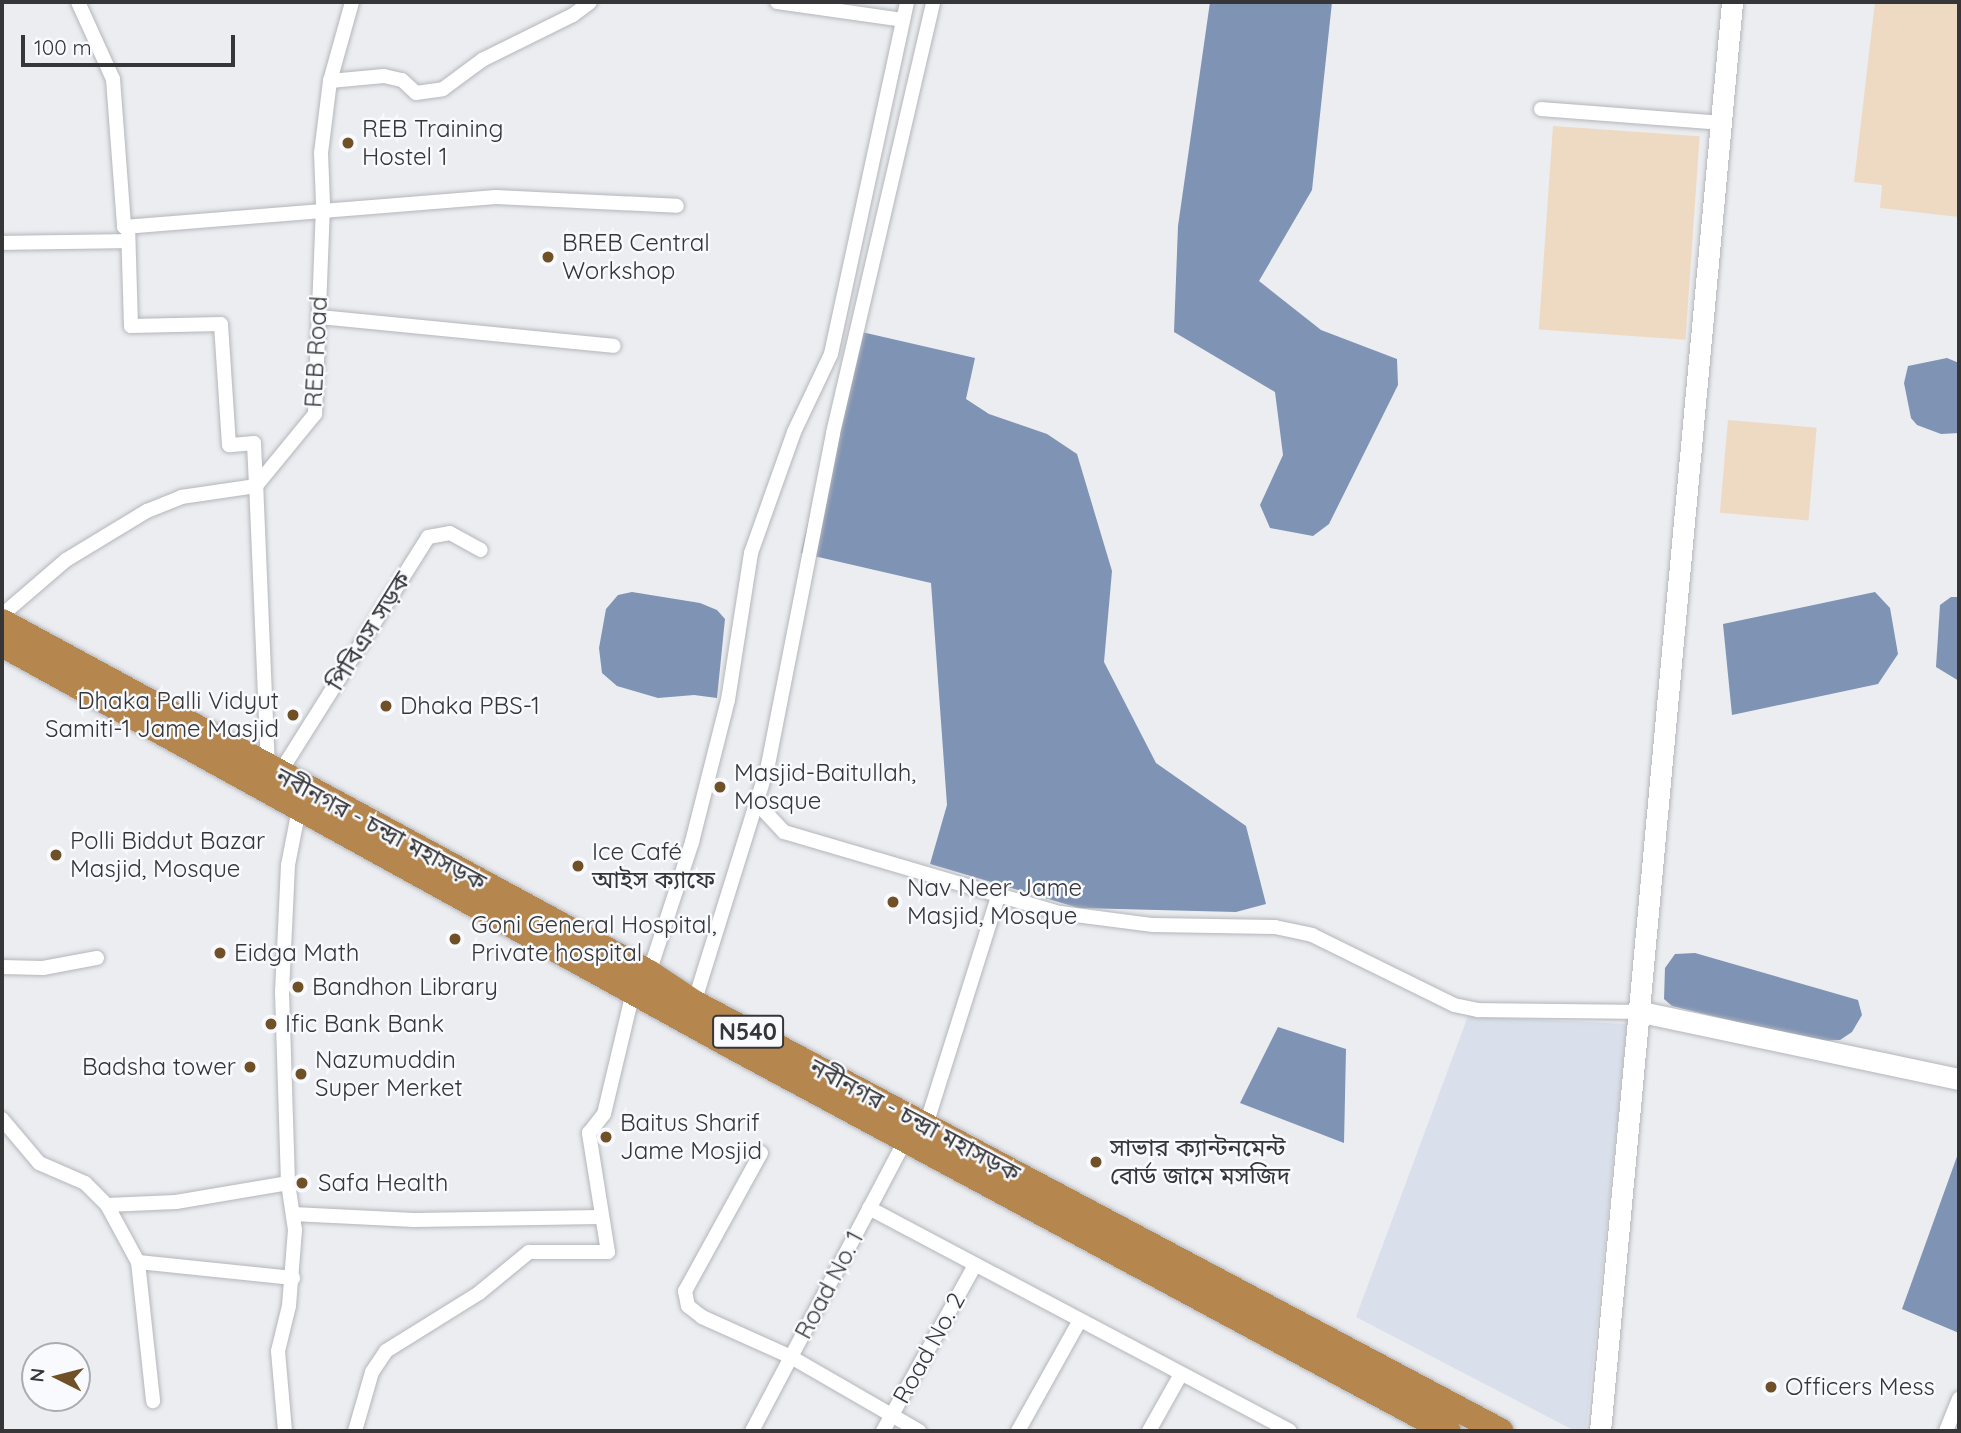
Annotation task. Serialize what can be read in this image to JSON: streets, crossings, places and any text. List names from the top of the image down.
{
  "streets": {
    "highway": ["নবীনগর - চন্দ্রা মহাসড়ক", "N540"],
    "street": [
      "REB Road",
      "পিবিএস সড়ক",
      "Road No. 1",
      "Road No. 2"
    ]
  },
  "crossings": [
    ["পিবিএস সড়ক", "নবীনগর - চন্দ্রা মহাসড়ক"],
    ["নবীনগর - চন্দ্রা মহাসড়ক", "Road No. 1"]
  ],
  "places": [
    "REB Training Hostel 1",
    "BREB Central Workshop",
    "Dhaka PBS-1",
    "Dhaka Palli Vidyut Samiti-1 Jame Masjid",
    "Masjid-Baitullah, Mosque",
    "Polli Biddut Bazar Masjid, Mosque",
    "Ice Café আইস ক্যাফে",
    "Nav Neer Jame Masjid, Mosque",
    "Goni General Hospital, Private hospital",
    "Eidga Math",
    "Bandhon Library",
    "Ific Bank Bank",
    "Badsha tower",
    "Nazumuddin Super Merket",
    "Baitus Sharif Jame Mosjid",
    "সাভার ক্যান্টনমেন্ট বোর্ড জামে মসজিদ",
    "Safa Health",
    "Officers Mess"
  ],
  "scale_bar": "100 m",
  "north": "left"
}
